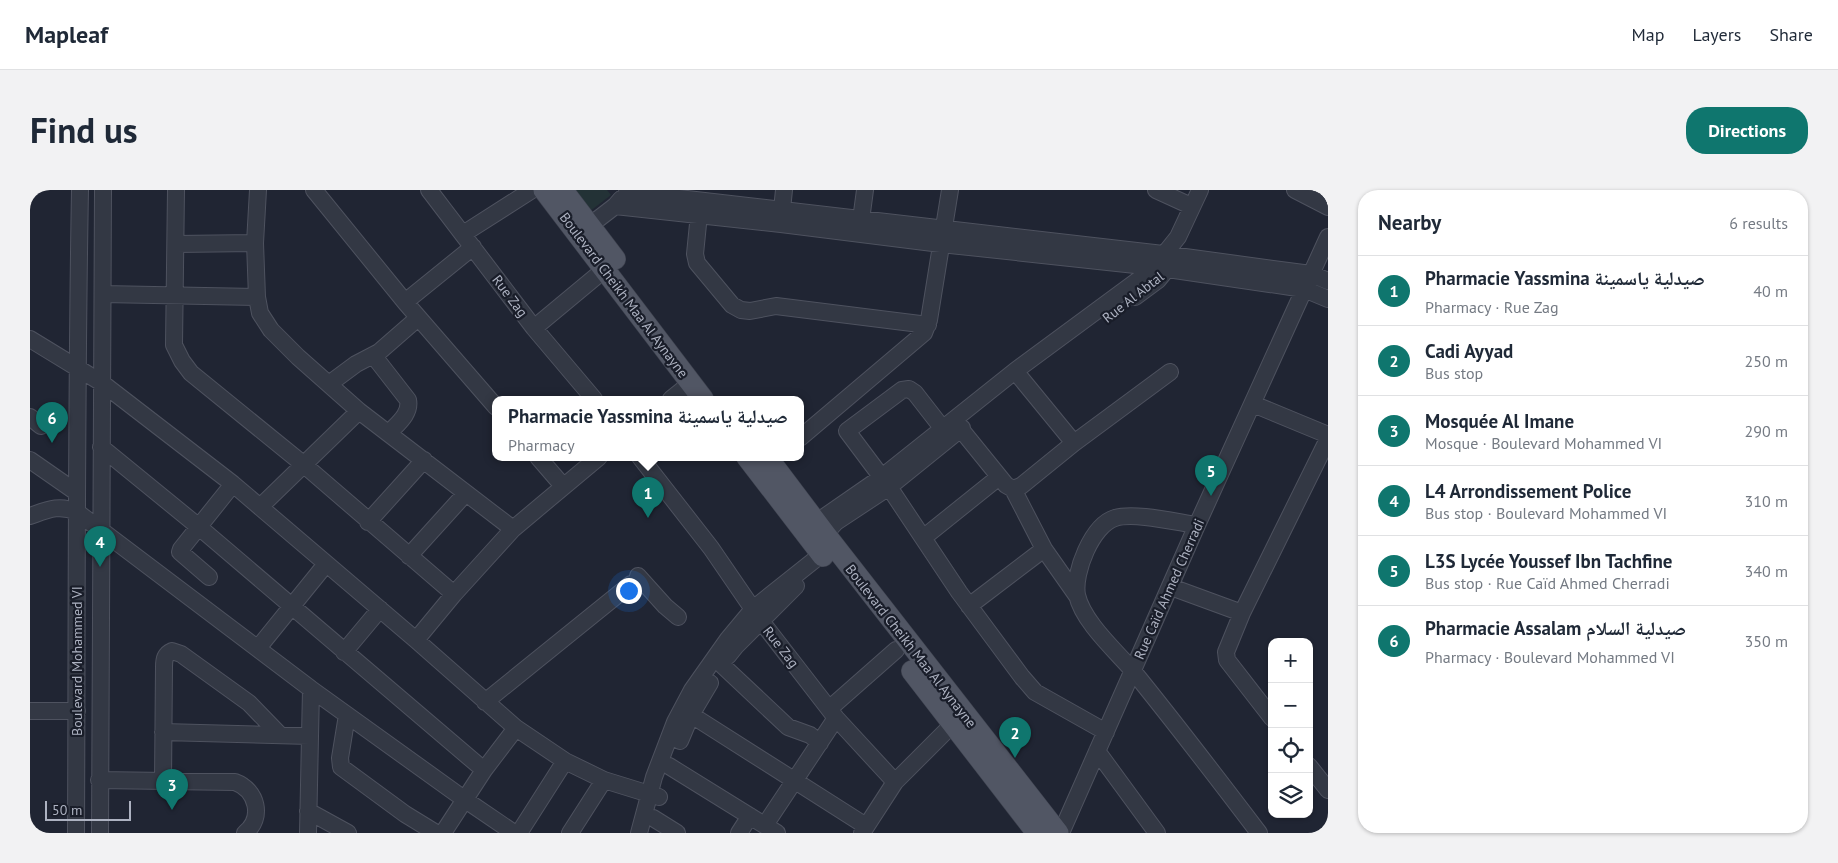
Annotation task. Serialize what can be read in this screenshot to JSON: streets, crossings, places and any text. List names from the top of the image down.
{
  "streets": {
    "main road": ["Boulevard Cheikh Maa Al Aynayne"],
    "street": [
      "Rue Zag",
      "Rue Al Abtal",
      "Rue Caïd Ahmed Cherradi",
      "Boulevard Mohammed VI"
    ]
  },
  "crossings": [
    ["Boulevard Cheikh Maa Al Aynayne", "Rue Al Abtal"],
    ["Boulevard Cheikh Maa Al Aynayne", "Rue Caïd Ahmed Cherradi"],
    ["Rue Zag", "Rue Al Abtal"]
  ],
  "scale_bar": "50 m",
  "page": {
    "header": "Mapleaf",
    "nav": ["Map", "Layers", "Share"],
    "title": "Find us",
    "buttons": "Directions",
    "heading": ["Nearby", "6 results"],
    "list": [
      {
        "mark": "1",
        "name": "Pharmacie Yassmina صيدلية ياسمينة",
        "note": "Pharmacy · Rue Zag",
        "value": "40 m"
      },
      {
        "mark": "2",
        "name": "Cadi Ayyad",
        "note": "Bus stop",
        "value": "250 m"
      },
      {
        "mark": "3",
        "name": "Mosquée Al Imane",
        "note": "Mosque · Boulevard Mohammed VI",
        "value": "290 m"
      },
      {
        "mark": "4",
        "name": "L4 Arrondissement Police",
        "note": "Bus stop · Boulevard Mohammed VI",
        "value": "310 m"
      },
      {
        "mark": "5",
        "name": "L3S Lycée Youssef Ibn Tachfine",
        "note": "Bus stop · Rue Caïd Ahmed Cherradi",
        "value": "340 m"
      },
      {
        "mark": "6",
        "name": "Pharmacie Assalam صيدلية السلام",
        "note": "Pharmacy · Boulevard Mohammed VI",
        "value": "350 m"
      }
    ],
    "popup": ["Pharmacie Yassmina صيدلية ياسمينة", "Pharmacy"],
    "pins": [
      "6",
      "5",
      "1",
      "4",
      "2",
      "3"
    ],
    "map_buttons": ["+", "−"],
    "scale": "50 m"
  }
}
